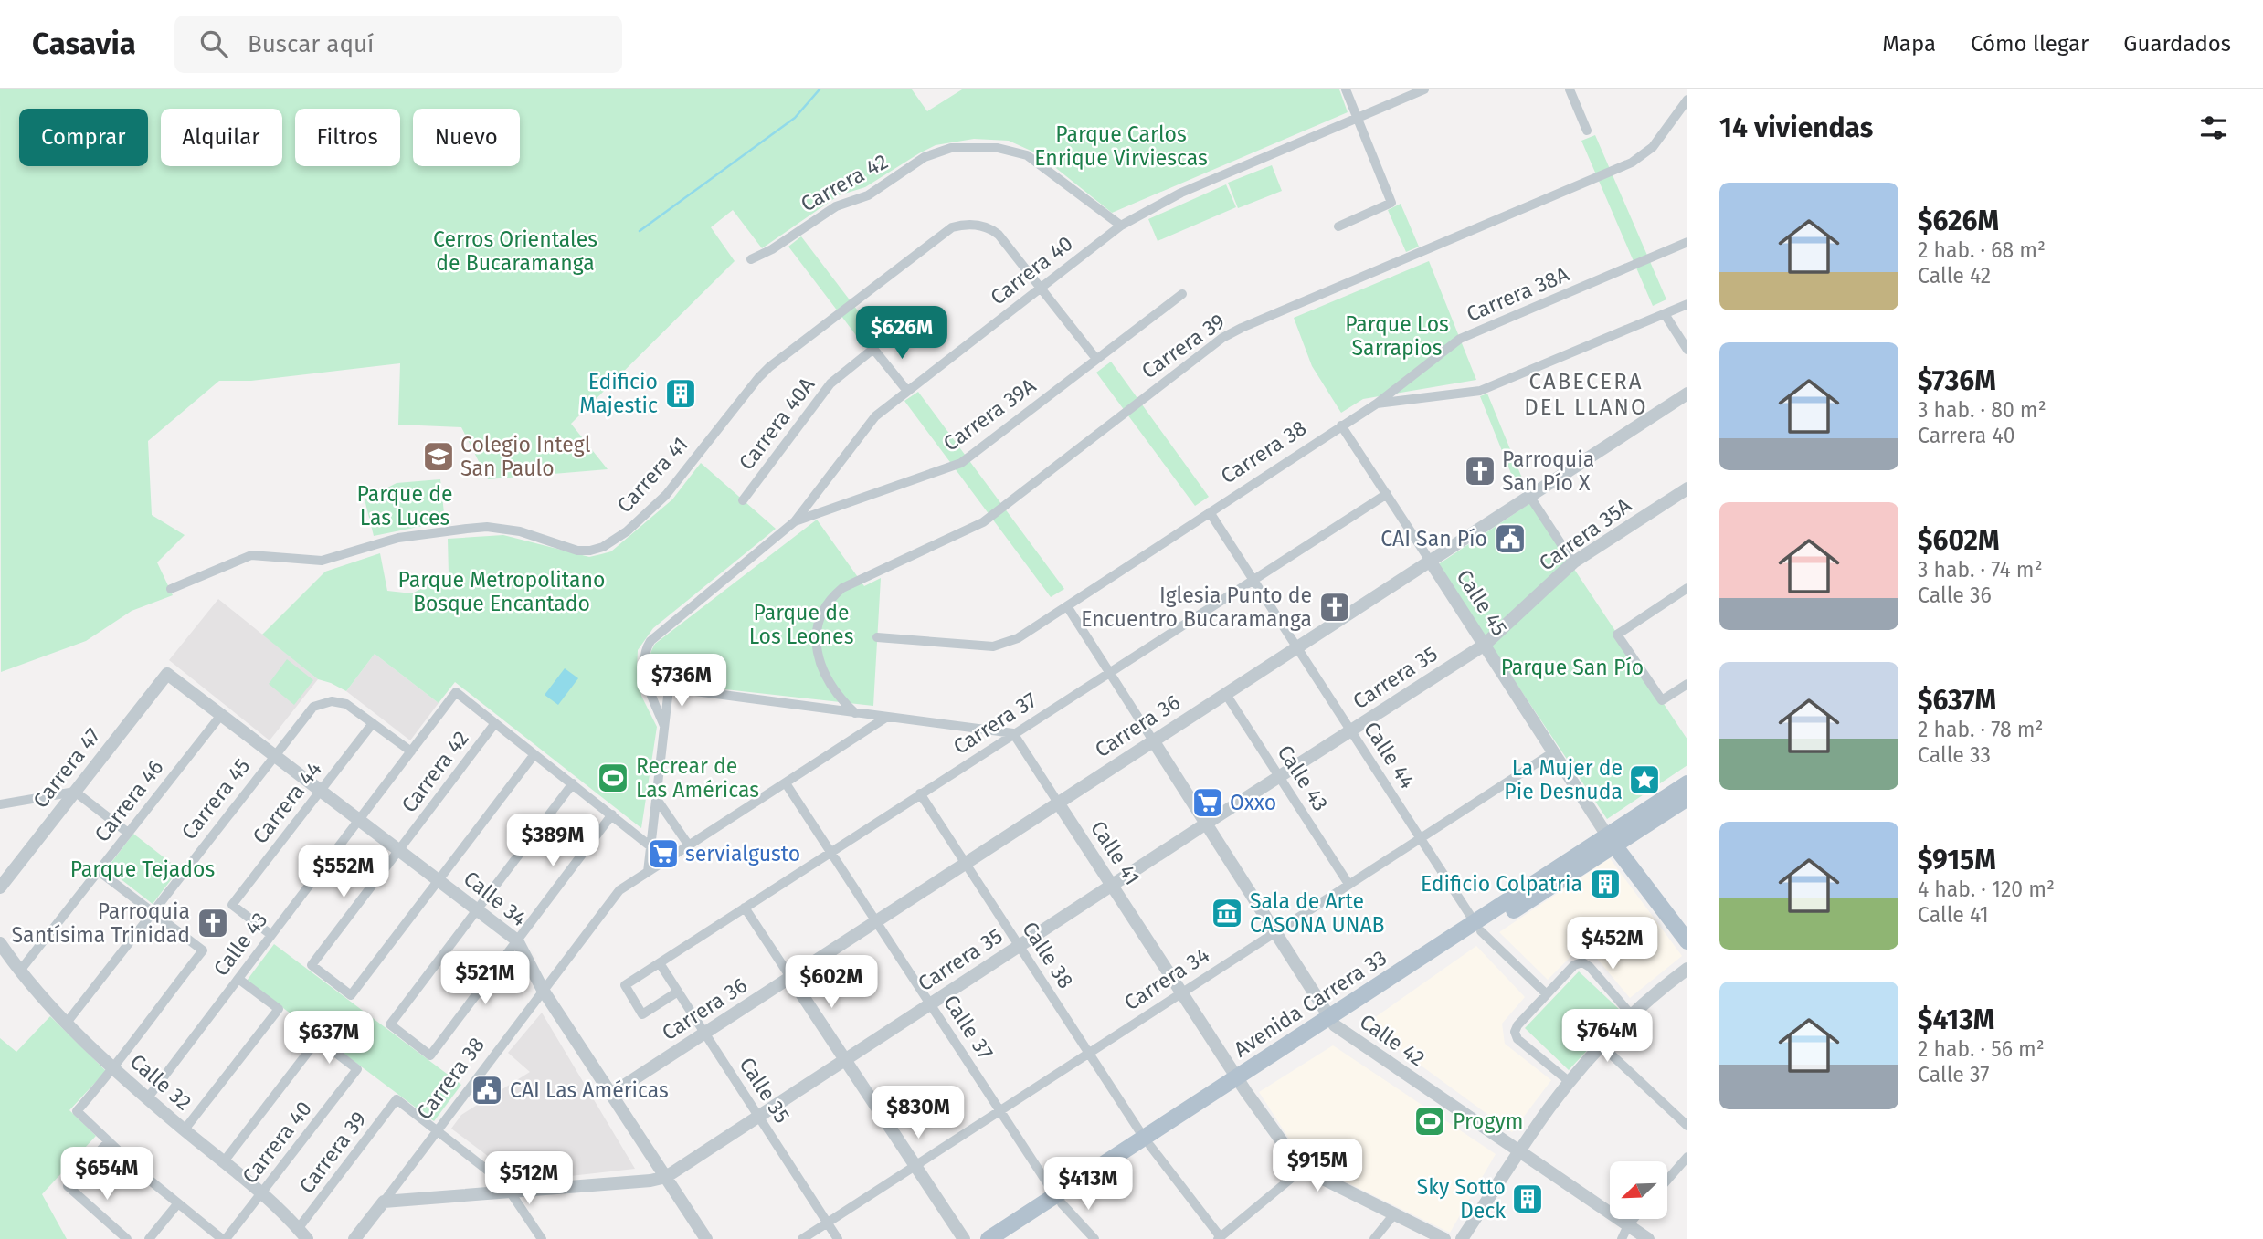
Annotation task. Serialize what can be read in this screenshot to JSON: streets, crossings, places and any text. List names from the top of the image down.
{
  "streets": {
    "main road": ["Avenida Carrera 33"],
    "street": [
      "Carrera 42",
      "Carrera 40",
      "Carrera 38A",
      "Carrera 39",
      "Carrera 39A",
      "Carrera 40A",
      "Carrera 38",
      "Carrera 41",
      "Carrera 35A",
      "Calle 45",
      "Carrera 35",
      "Carrera 37",
      "Carrera 36",
      "Calle 44",
      "Carrera 47",
      "Calle 43",
      "Carrera 45",
      "Carrera 46",
      "Carrera 44",
      "Calle 41",
      "Calle 34",
      "Calle 38",
      "Carrera 34",
      "Calle 37",
      "Calle 42",
      "Calle 32",
      "Calle 35"
    ]
  },
  "crossings": [
    ["Carrera 42", "Carrera 40"],
    ["Carrera 42", "Calle 43"],
    ["Carrera 42", "Calle 34"],
    ["Carrera 40", "Carrera 39A"],
    ["Carrera 40", "Carrera 40A"],
    ["Carrera 40", "Carrera 38"],
    ["Carrera 40", "Carrera 41"],
    ["Carrera 40", "Calle 32"],
    ["Carrera 38A", "Carrera 38"],
    ["Carrera 39", "Carrera 38"],
    ["Carrera 39", "Calle 32"],
    ["Carrera 38", "Calle 45"],
    ["Carrera 38", "Carrera 35"],
    ["Carrera 38", "Calle 44"],
    ["Carrera 38", "Calle 34"],
    ["Carrera 38", "Calle 37"],
    ["Carrera 38", "Calle 42"],
    ["Carrera 35A", "Calle 45"],
    ["Carrera 35A", "Carrera 35"],
    ["Calle 45", "Carrera 35"],
    ["Calle 45", "Carrera 37"],
    ["Calle 45", "Carrera 36"],
    ["Calle 45", "Carrera 34"],
    ["Calle 45", "Avenida Carrera 33"],
    ["Carrera 35", "Calle 44"],
    ["Carrera 35", "Calle 43"],
    ["Carrera 35", "Calle 41"],
    ["Carrera 35", "Calle 34"],
    ["Carrera 35", "Calle 38"],
    ["Carrera 35", "Calle 37"],
    ["Carrera 35", "Calle 42"],
    ["Carrera 35", "Calle 35"],
    ["Carrera 37", "Calle 44"],
    ["Carrera 37", "Calle 41"],
    ["Carrera 37", "Calle 38"],
    ["Carrera 37", "Calle 37"],
    ["Carrera 37", "Calle 42"],
    ["Carrera 37", "Calle 35"],
    ["Carrera 36", "Calle 44"],
    ["Carrera 36", "Calle 43"],
    ["Carrera 36", "Calle 41"],
    ["Carrera 36", "Calle 34"],
    ["Carrera 36", "Calle 38"],
    ["Carrera 36", "Calle 37"],
    ["Carrera 36", "Calle 42"],
    ["Carrera 36", "Calle 35"],
    ["Calle 44", "Carrera 34"],
    ["Calle 44", "Avenida Carrera 33"],
    ["Carrera 47", "Calle 34"],
    ["Calle 43", "Carrera 44"],
    ["Calle 43", "Calle 34"],
    ["Calle 43", "Carrera 34"],
    ["Calle 43", "Calle 32"],
    ["Carrera 45", "Carrera 44"],
    ["Carrera 45", "Calle 34"],
    ["Carrera 45", "Calle 32"],
    ["Carrera 46", "Calle 34"],
    ["Carrera 46", "Calle 32"],
    ["Carrera 44", "Calle 34"],
    ["Calle 41", "Carrera 34"],
    ["Calle 41", "Avenida Carrera 33"],
    ["Calle 38", "Carrera 34"],
    ["Calle 38", "Avenida Carrera 33"],
    ["Carrera 34", "Calle 37"],
    ["Carrera 34", "Calle 42"],
    ["Carrera 34", "Calle 35"],
    ["Avenida Carrera 33", "Calle 37"],
    ["Avenida Carrera 33", "Calle 42"]
  ],
  "districts": ["CABECERA DEL LLANO"],
  "parks": [
    "Parque Carlos Enrique Virviescas",
    "Cerros Orientales de Bucaramanga",
    "Parque Los Sarrapios",
    "Parque de Las Luces",
    "Parque Metropolitano Bosque Encantado",
    "Parque de Los Leones",
    "Parque San Pío",
    "Parque Tejados"
  ],
  "places": {
    "building": ["Edificio Majestic", "Edificio Colpatria", "Sky Sotto Deck"],
    "school or university": ["Colegio Integl San Paulo"],
    "church": ["Parroquia San Pío X", "Iglesia Punto de Encuentro Bucaramanga", "Parroquia Santísima Trinidad"],
    "public building": ["CAI San Pío", "CAI Las Américas"],
    "sports": ["Recrear de Las Américas", "Progym"],
    "place": ["La Mujer de Pie Desnuda"],
    "supermarket": ["Oxxo", "servialgusto"],
    "museum": ["Sala de Arte CASONA UNAB"]
  },
  "north": "bottom left",
  "page": {
    "header": "Casavia",
    "search": "Buscar aquí",
    "nav": ["Mapa", "Cómo llegar", "Guardados"],
    "heading": "14 viviendas",
    "chip": [
      "Comprar",
      "Alquilar",
      "Filtros",
      "Nuevo"
    ],
    "list": [
      {
        "name": "$626M",
        "note": "2 hab. · 68 m² · Calle 42"
      },
      {
        "name": "$736M",
        "note": "3 hab. · 80 m² · Carrera 40"
      },
      {
        "name": "$602M",
        "note": "3 hab. · 74 m² · Calle 36"
      },
      {
        "name": "$637M",
        "note": "2 hab. · 78 m² · Calle 33"
      },
      {
        "name": "$915M",
        "note": "4 hab. · 120 m² · Calle 41"
      },
      {
        "name": "$413M",
        "note": "2 hab. · 56 m² · Calle 37"
      }
    ],
    "price": [
      "$626M",
      "$736M",
      "$389M",
      "$552M",
      "$452M",
      "$521M",
      "$602M",
      "$764M",
      "$637M",
      "$830M",
      "$915M",
      "$654M",
      "$512M",
      "$413M"
    ]
  }
}
